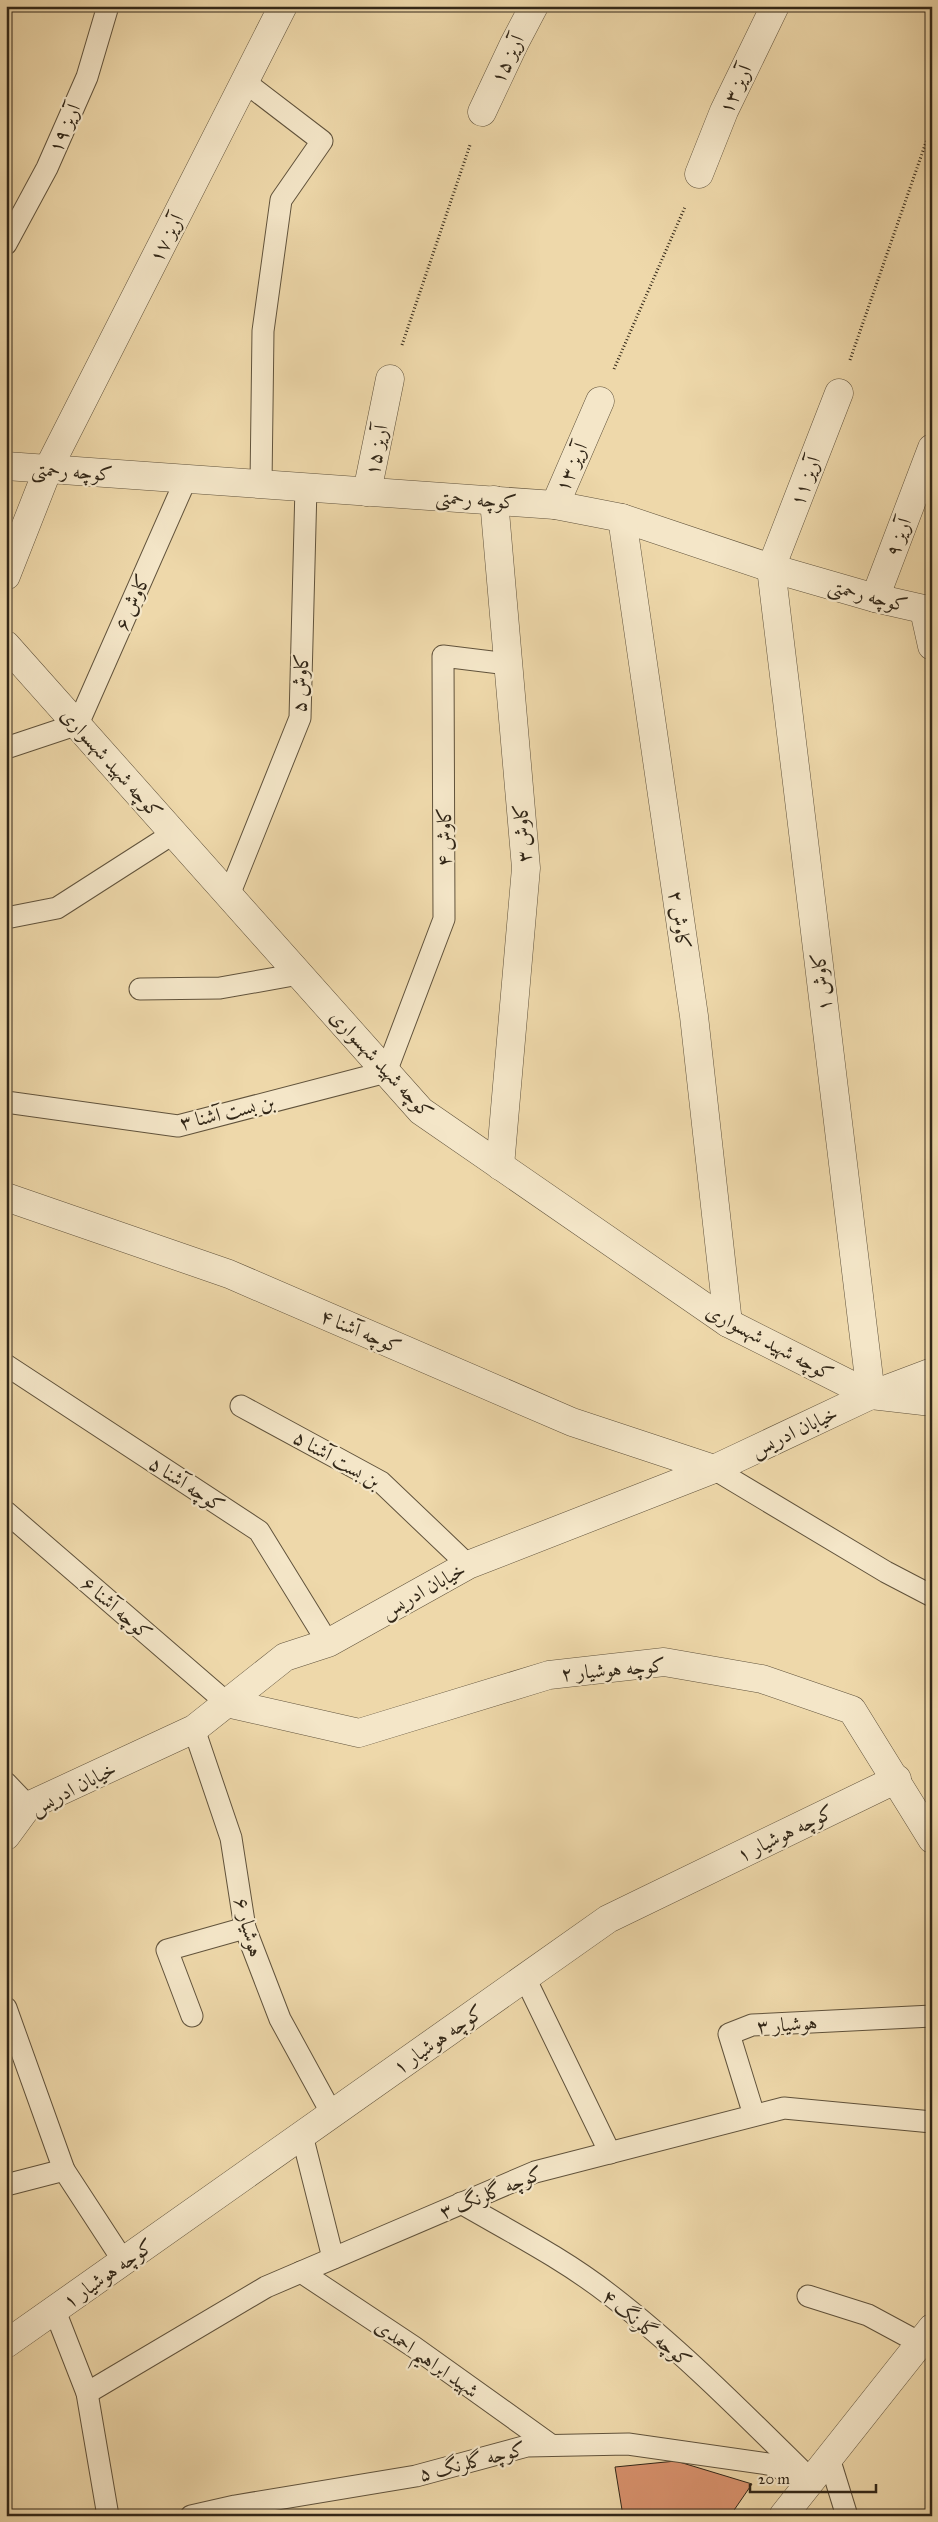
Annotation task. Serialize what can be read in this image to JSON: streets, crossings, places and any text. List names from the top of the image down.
{
  "streets": {
    "street": [
      "آریز ۱۵",
      "آریز ۱۳",
      "آریز ۱۷",
      "کوچه رحمتی",
      "آریز ۱۱",
      "آریز ۹",
      "کوچه شهید شهسواری",
      "کاوش ۳",
      "کاوش ۲",
      "کاوش ۱",
      "کوچه آشنا ۴",
      "خیابان ادریس",
      "کوچه هوشیار ۲",
      "کوچه هوشیار ۱"
    ],
    "lane": [
      "آریز ‍۱۹",
      "کاوش ۶",
      "کاوش ۵",
      "کاوش ۴",
      "بن بست آشنا ۳",
      "بن بست آشنا ۵",
      "کوچه آشنا ۵",
      "کوچه آشنا ۶",
      "هوشیار ۶",
      "هوشیار ۳",
      "کوچه گلرنگ ۳",
      "کوچه گلرنگ ۴",
      "شهید ابراهیم احمدی",
      "کوچه گلرنگ ۵"
    ]
  },
  "crossings": [
    ["آریز ۱۵", "کوچه رحمتی"],
    ["آریز ۱۳", "کوچه رحمتی"],
    ["آریز ۱۷", "کوچه رحمتی"],
    ["کوچه رحمتی", "آریز ۱۱"],
    ["کوچه رحمتی", "آریز ۹"],
    ["کوچه رحمتی", "کاوش ۶"],
    ["کوچه رحمتی", "کاوش ۵"],
    ["کوچه رحمتی", "کاوش ۳"],
    ["کوچه رحمتی", "کاوش ۲"],
    ["کوچه رحمتی", "کاوش ۱"],
    ["آریز ۱۱", "کاوش ۱"],
    ["کاوش ۶", "کوچه شهید شهسواری"],
    ["کاوش ۵", "کوچه شهید شهسواری"],
    ["کوچه شهید شهسواری", "کاوش ۳"],
    ["کوچه شهید شهسواری", "کاوش ۴"],
    ["کوچه شهید شهسواری", "کاوش ۲"],
    ["کوچه شهید شهسواری", "کاوش ۱"],
    ["کوچه شهید شهسواری", "بن بست آشنا ۳"],
    ["کوچه شهید شهسواری", "خیابان ادریس"],
    ["کاوش ۳", "کاوش ۴"],
    ["کاوش ۴", "بن بست آشنا ۳"],
    ["کاوش ۱", "خیابان ادریس"],
    ["کوچه آشنا ۴", "خیابان ادریس"],
    ["خیابان ادریس", "بن بست آشنا ۵"],
    ["خیابان ادریس", "کوچه آشنا ۵"],
    ["خیابان ادریس", "کوچه آشنا ۶"],
    ["خیابان ادریس", "کوچه هوشیار ۲"],
    ["خیابان ادریس", "هوشیار ۶"],
    ["کوچه آشنا ۶", "کوچه هوشیار ۲"],
    ["کوچه هوشیار ۲", "کوچه هوشیار ۱"],
    ["کوچه هوشیار ۱", "هوشیار ۶"],
    ["هوشیار ۳", "کوچه گلرنگ ۳"],
    ["کوچه گلرنگ ۳", "کوچه گلرنگ ۴"],
    ["کوچه گلرنگ ۳", "شهید ابراهیم احمدی"],
    ["کوچه گلرنگ ۴", "کوچه گلرنگ ۵"],
    ["شهید ابراهیم احمدی", "کوچه گلرنگ ۵"]
  ],
  "scale_bar": "20 m"
}
